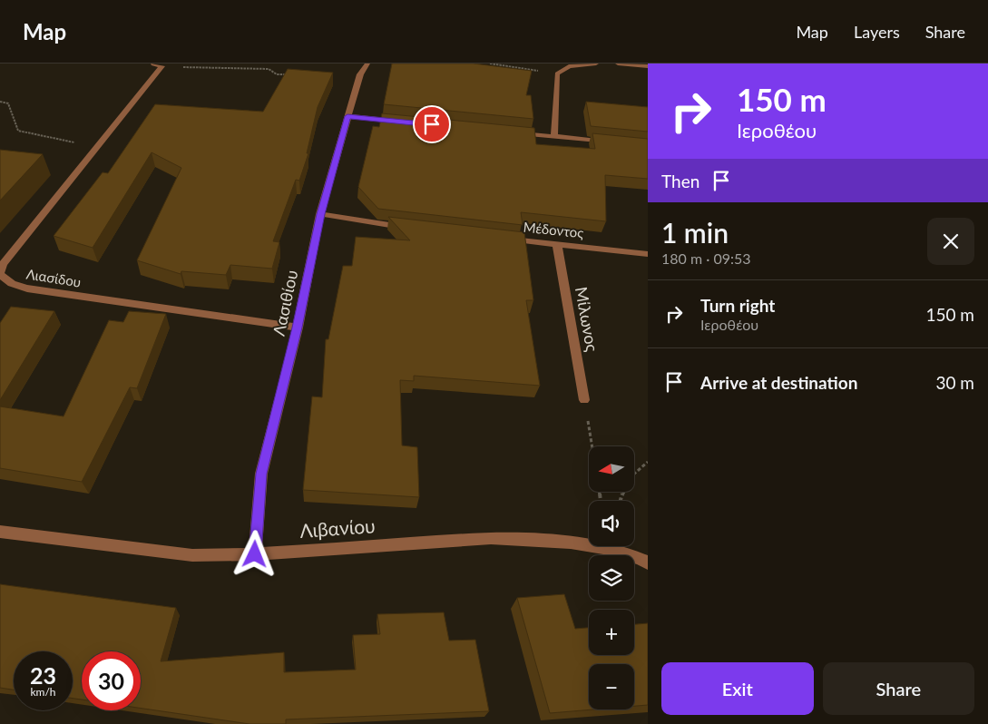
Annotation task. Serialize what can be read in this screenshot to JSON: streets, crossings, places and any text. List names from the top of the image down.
{
  "streets": {
    "street": [
      "Μέδοντος",
      "Λιασίδου",
      "Λασιθίου",
      "Μίλωνος",
      "Λιβανίου"
    ]
  },
  "crossings": [
    ["Μέδοντος", "Μίλωνος"],
    ["Λιασίδου", "Λασιθίου"],
    ["Λασιθίου", "Λιβανίου"]
  ],
  "north": "left",
  "page": {
    "header": "Map",
    "nav": ["Map", "Layers", "Share"],
    "turn": ["150 m", "Ιεροθέου"],
    "then": "Then",
    "heading": ["1 min", "180 m · 09:53"],
    "list": [
      {
        "name": "Turn right",
        "note": "Ιεροθέου",
        "value": "150 m"
      },
      {
        "name": "Arrive at destination",
        "value": "30 m"
      }
    ],
    "map_buttons": ["+", "−"],
    "speed": "23 km/h",
    "limit": "30",
    "buttons": ["Exit", "Share"]
  }
}
